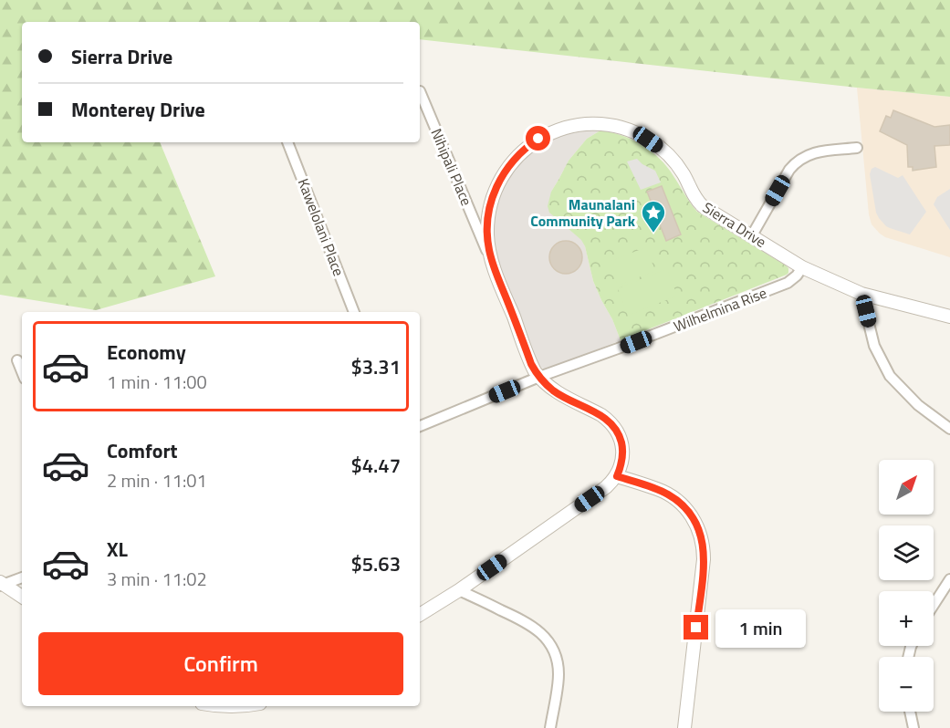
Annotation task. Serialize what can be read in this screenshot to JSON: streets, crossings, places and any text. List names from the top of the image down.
{
  "streets": {
    "street": [
      "Nihipali Place",
      "Sierra Drive",
      "Kawelolani Place",
      "Wilhelmina Rise"
    ]
  },
  "crossings": [
    ["Nihipali Place", "Sierra Drive"],
    ["Sierra Drive", "Wilhelmina Rise"]
  ],
  "places": {
    "place": ["Maunalani Community Park"]
  },
  "north": "top right",
  "page": {
    "banner": ["Sierra Drive", "Monterey Drive"],
    "list": [
      {
        "name": "Economy",
        "note": "1 min · 11:00",
        "value": "$3.31"
      },
      {
        "name": "Comfort",
        "note": "2 min · 11:01",
        "value": "$4.47"
      },
      {
        "name": "XL",
        "note": "3 min · 11:02",
        "value": "$5.63"
      }
    ],
    "map_buttons": ["+", "−"],
    "bubble": "1 min",
    "buttons": "Confirm"
  }
}
